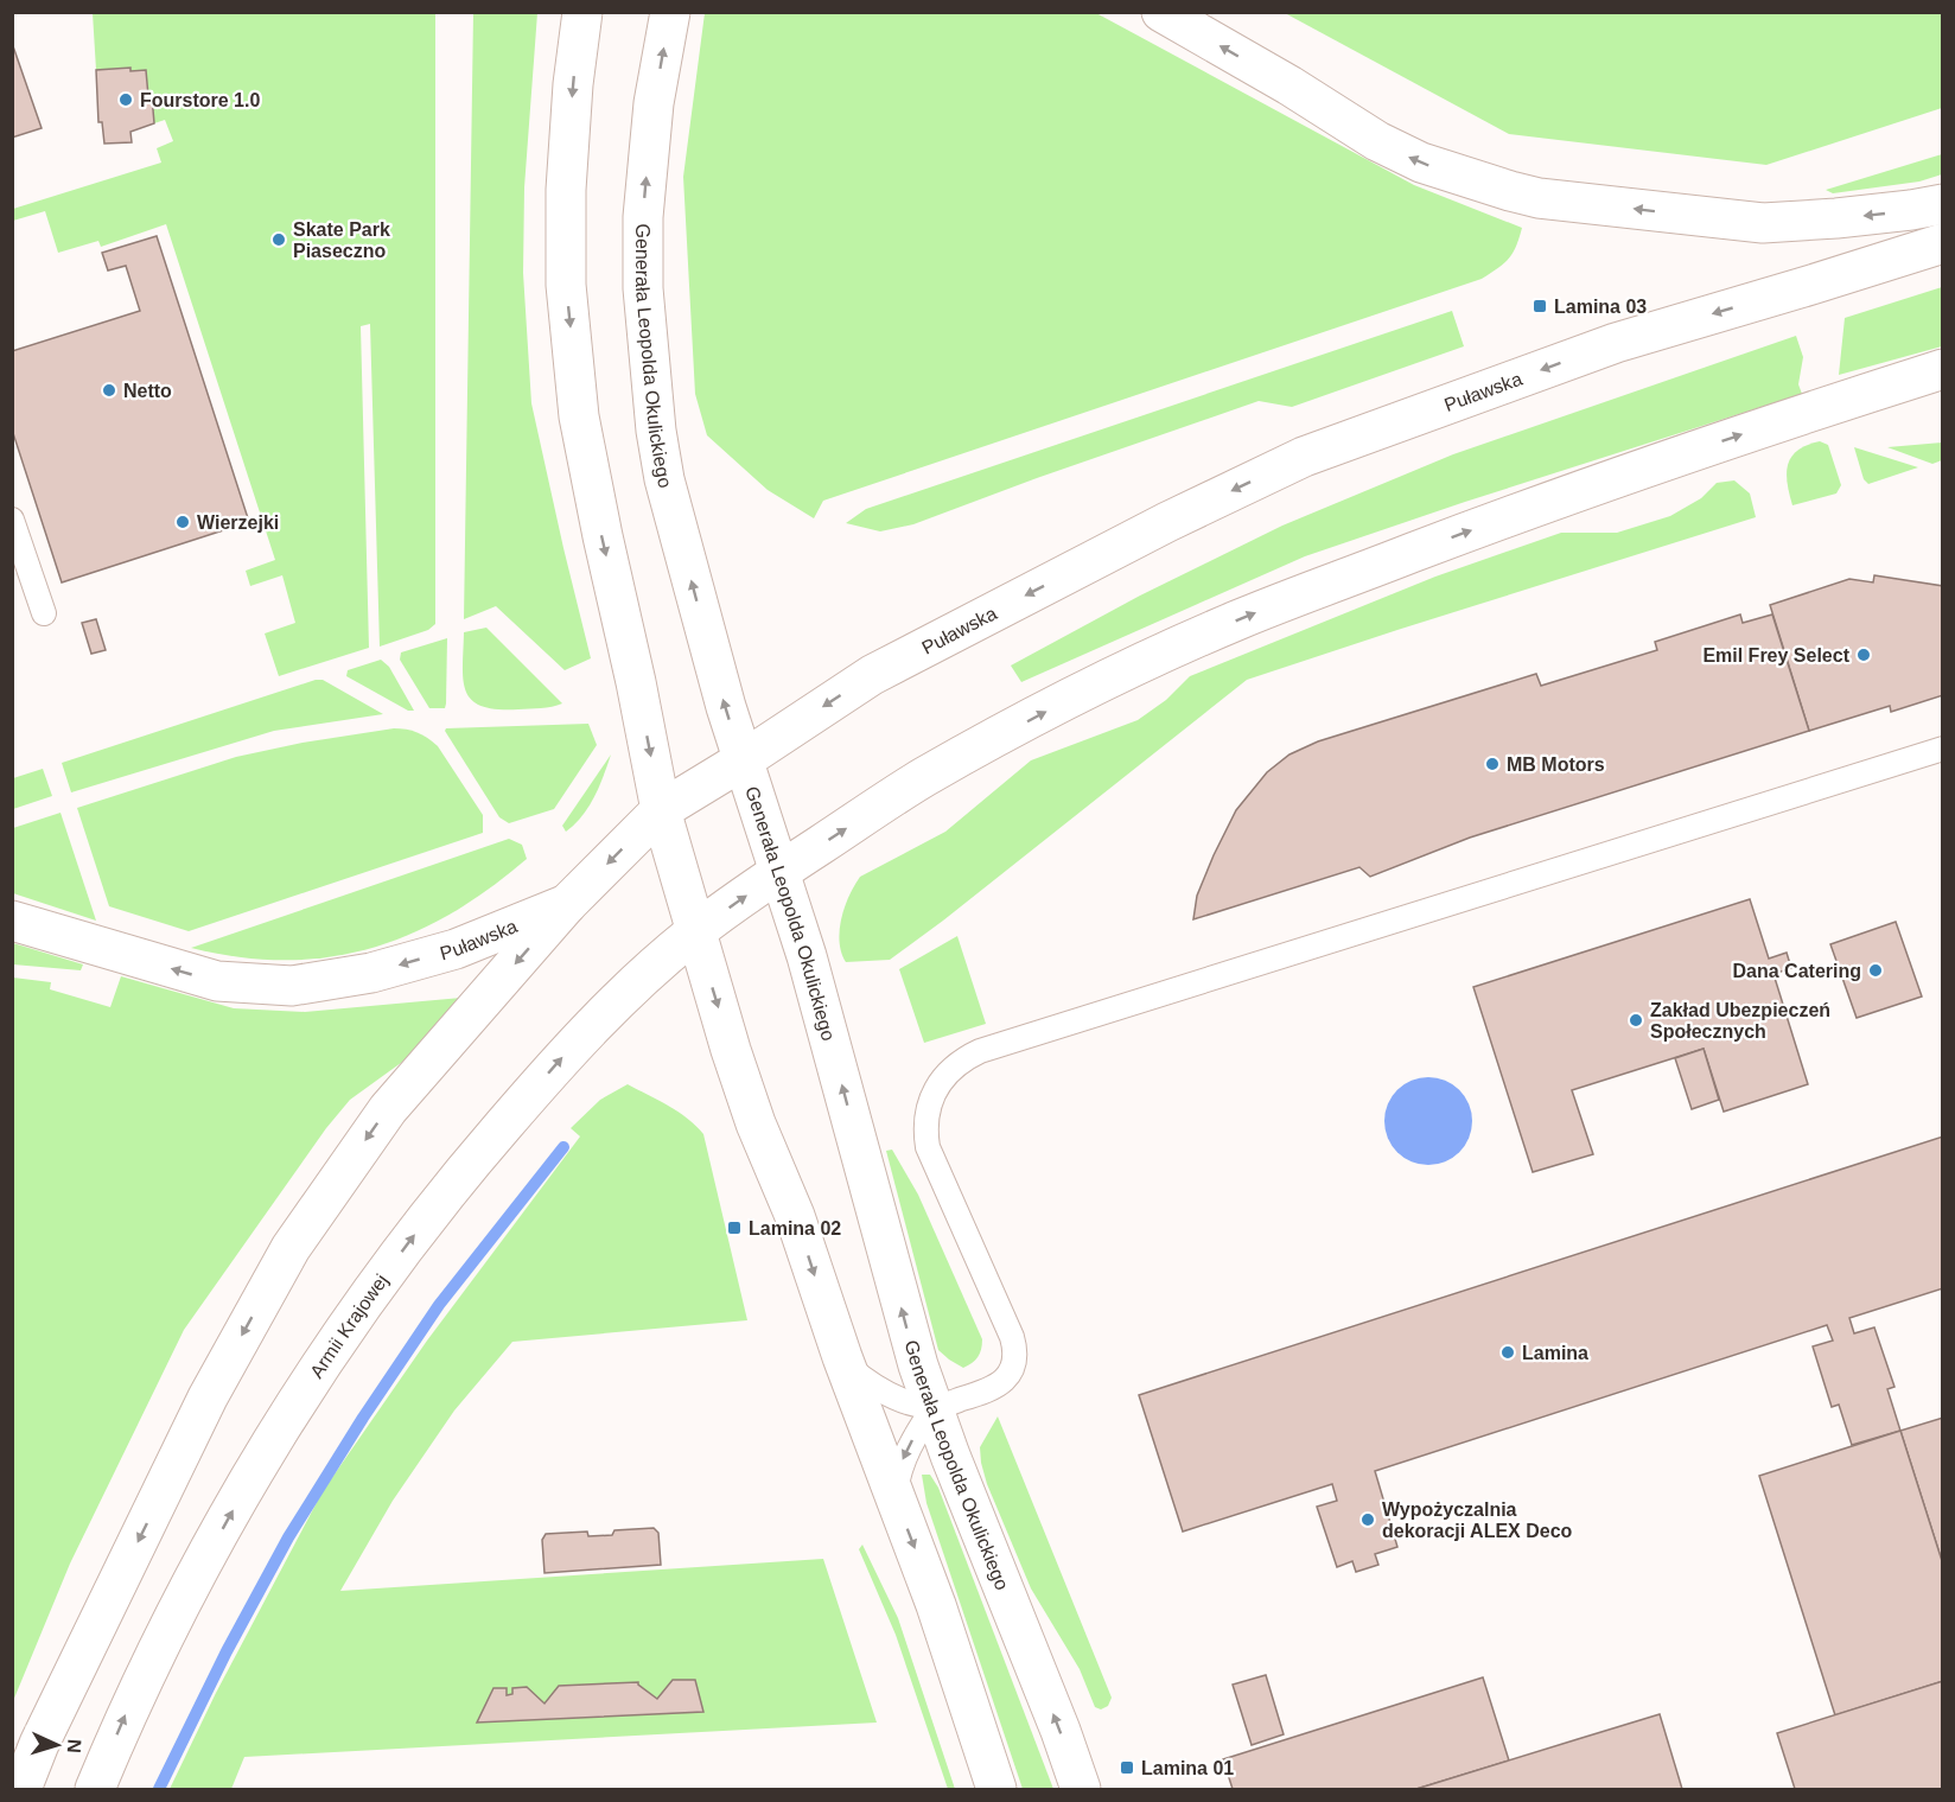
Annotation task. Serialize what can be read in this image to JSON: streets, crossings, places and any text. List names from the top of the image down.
{
  "streets": {
    "main road": ["Generała Leopolda Okulickiego", "Puławska", "Armii Krajowej"]
  },
  "crossings": [
    ["Generała Leopolda Okulickiego", "Puławska"]
  ],
  "places": {
    "other": [
      "Fourstore 1.0",
      "Skate Park Piaseczno",
      "Netto",
      "Wierzejki",
      "Emil Frey Select",
      "MB Motors",
      "Dana Catering",
      "Zakład Ubezpieczeń Społecznych",
      "Lamina",
      "Wypożyczalnia dekoracji ALEX Deco"
    ],
    "transit": ["Lamina 03", "Lamina 02", "Lamina 01"]
  },
  "north": "right"
}
